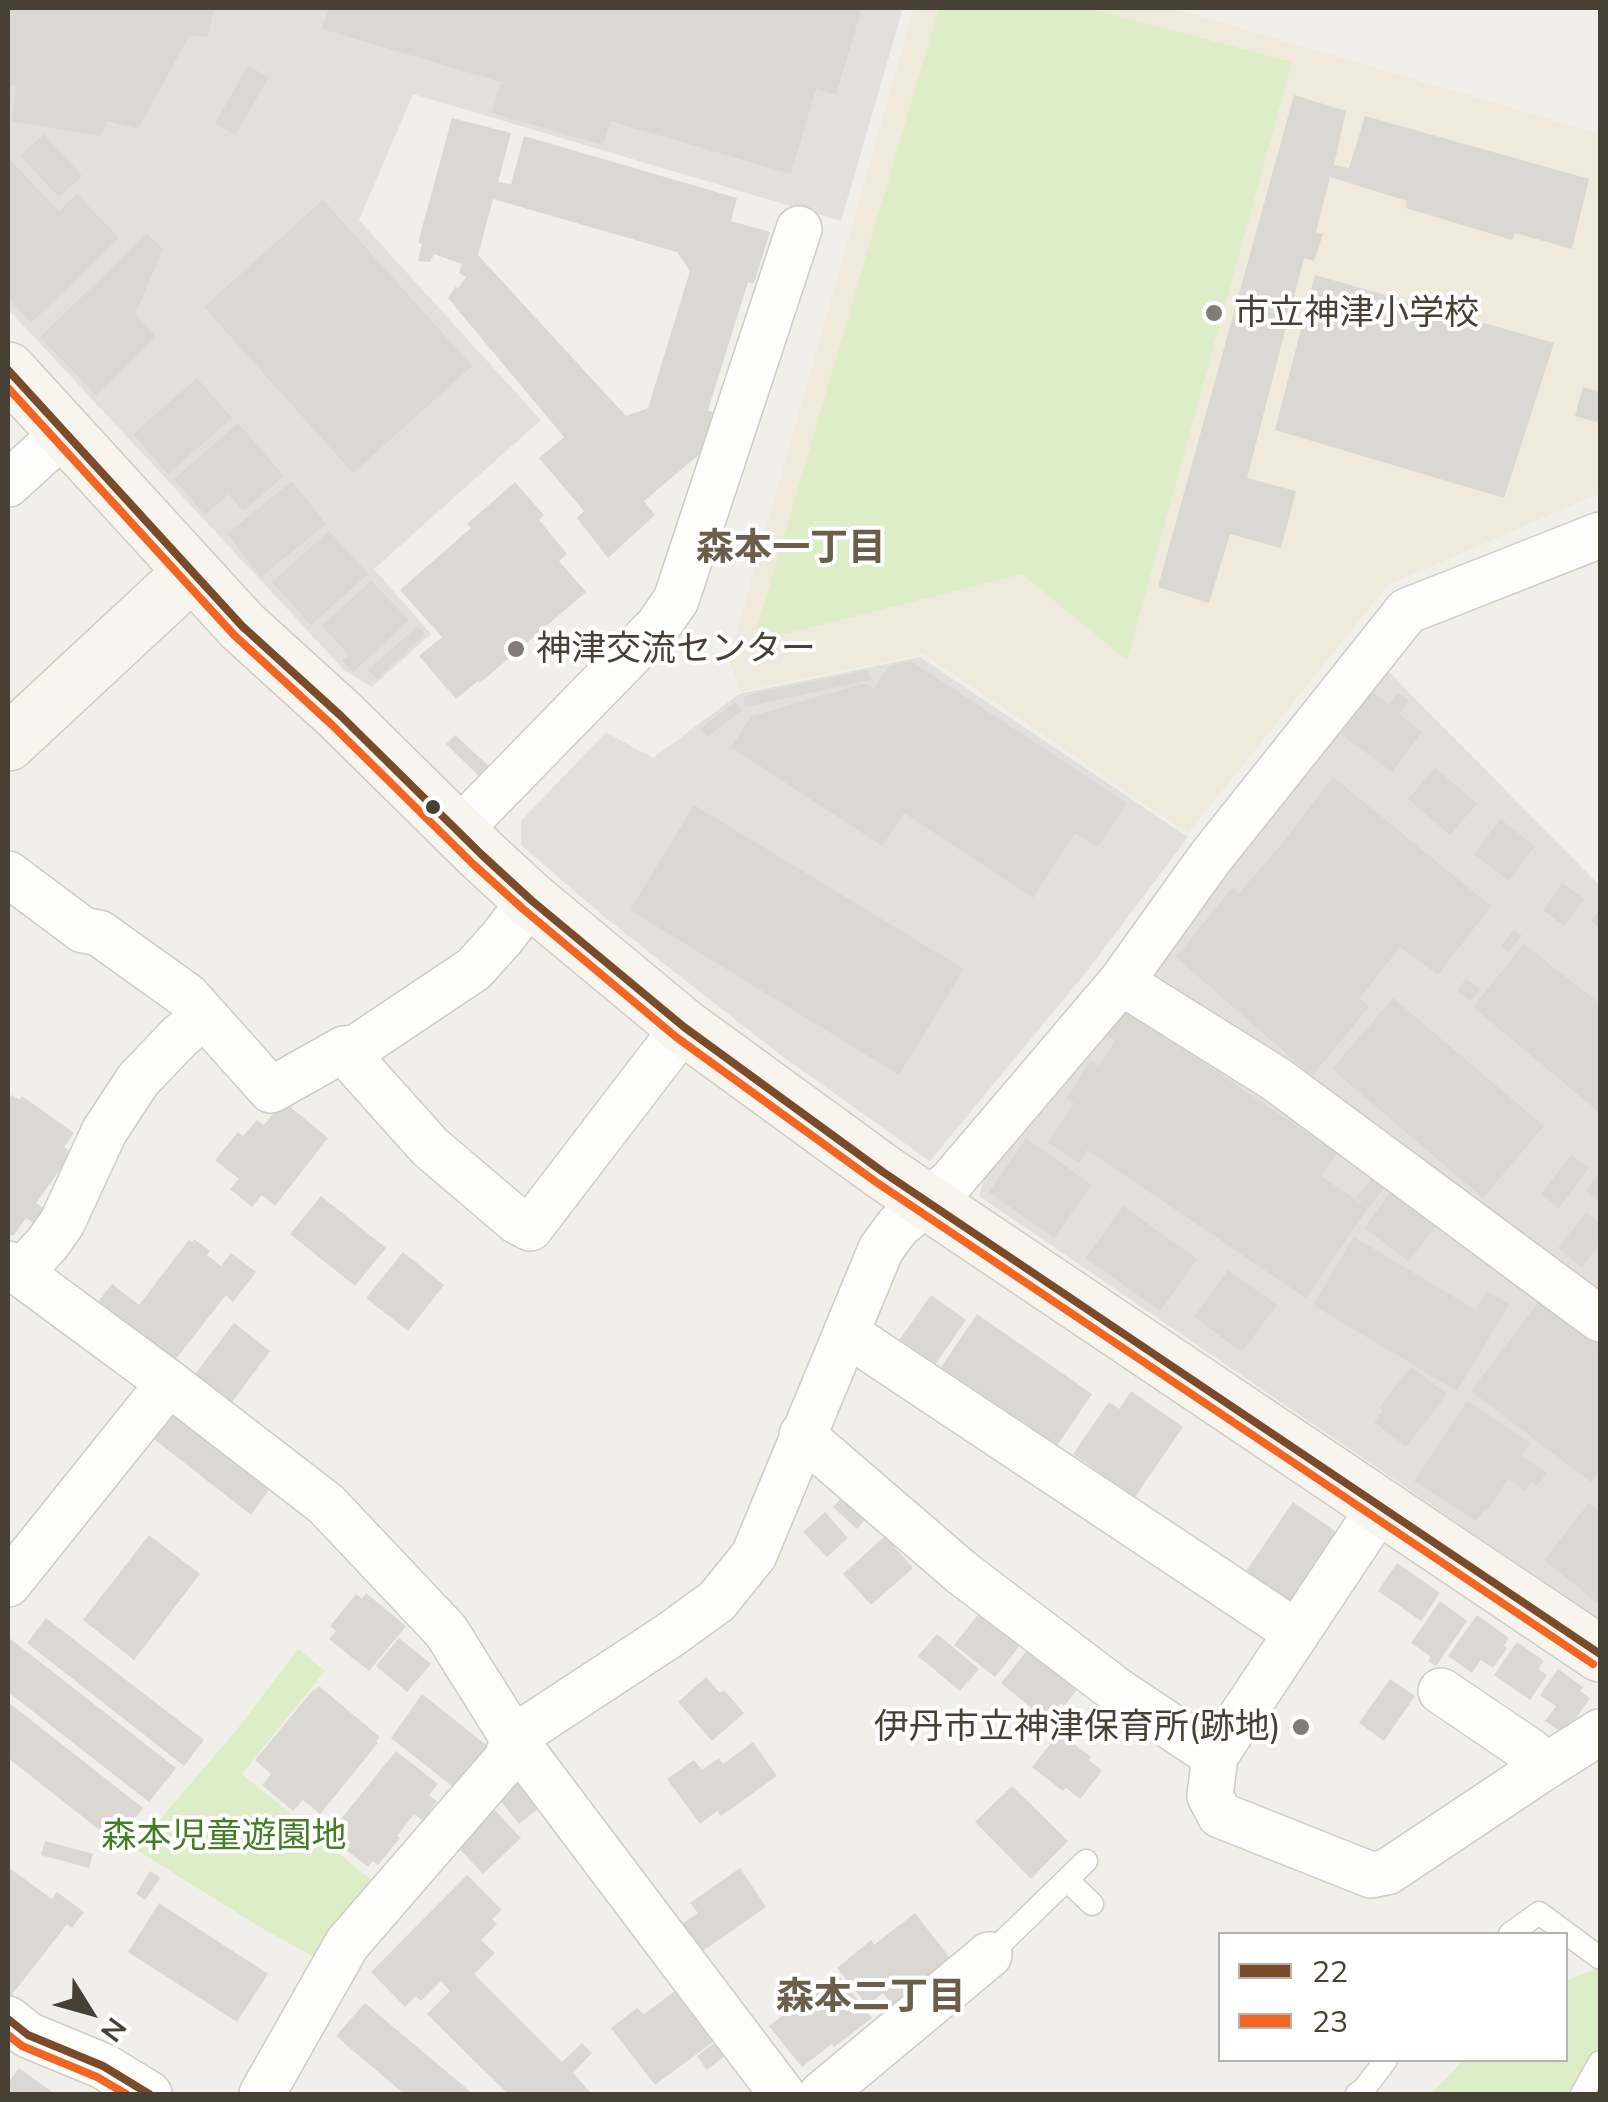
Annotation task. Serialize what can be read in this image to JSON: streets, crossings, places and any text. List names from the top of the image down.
{
  "districts": ["森本一丁目", "森本二丁目"],
  "parks": ["森本児童遊園地"],
  "places": ["市立神津小学校", "神津交流センター", "伊丹市立神津保育所(跡地)"],
  "lines": ["transit line 22", "transit line 23"],
  "legend": ["22", "23"],
  "north": "bottom right"
}
